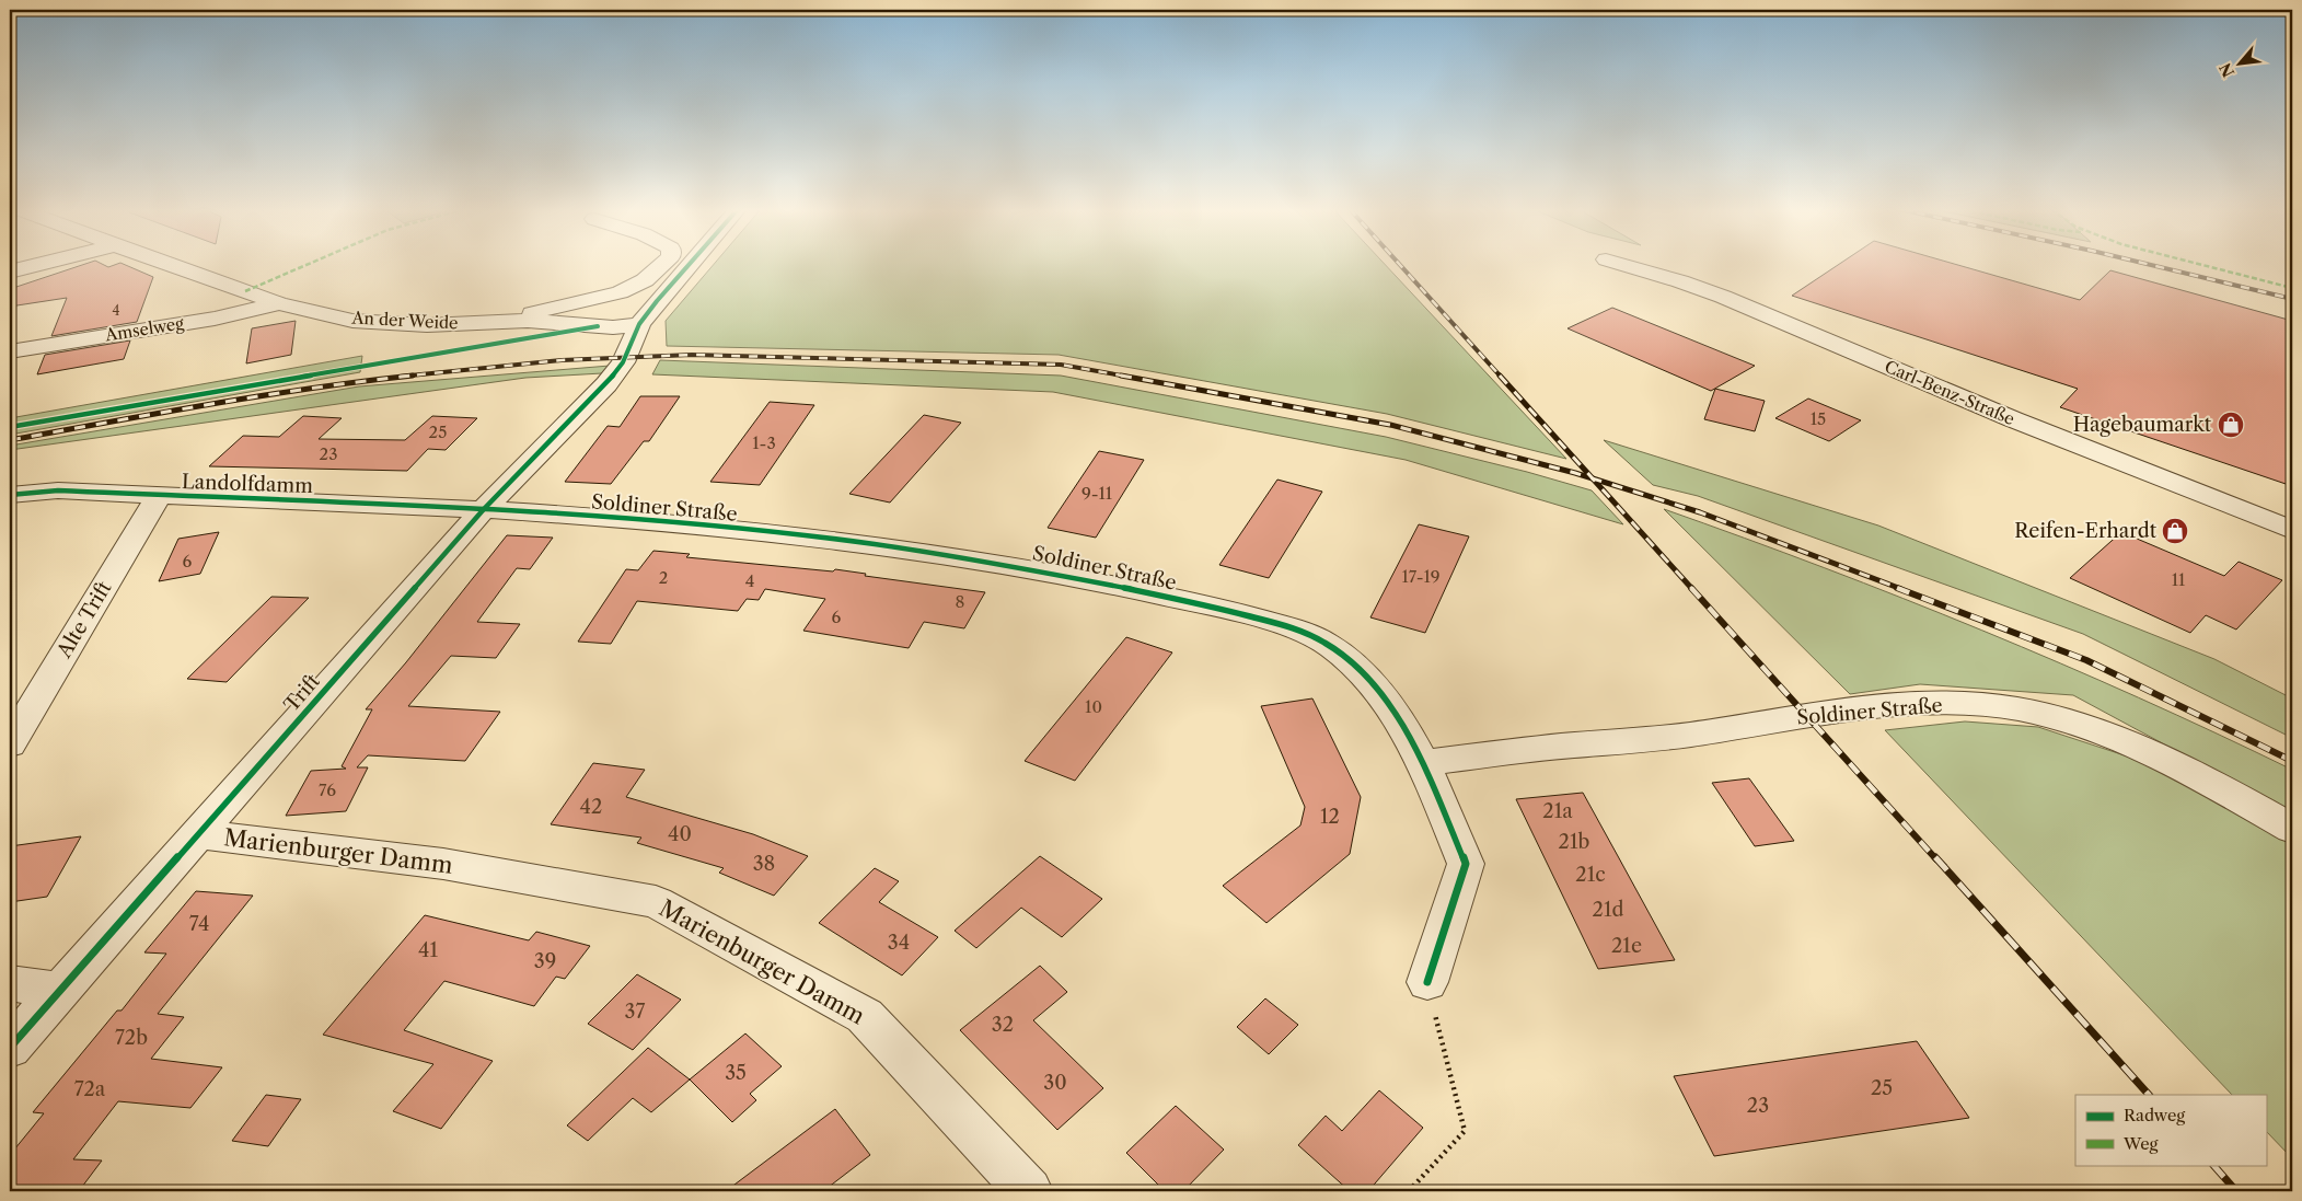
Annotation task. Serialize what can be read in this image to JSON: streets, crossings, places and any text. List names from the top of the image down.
{
  "streets": {
    "street": [
      "An der Weide",
      "Amselweg",
      "Carl-Benz-Straße",
      "Landolfdamm",
      "Soldiner Straße",
      "Alte Trift",
      "Trift",
      "Marienburger Damm"
    ]
  },
  "crossings": [
    ["An der Weide", "Amselweg"],
    ["An der Weide", "Trift"],
    ["Landolfdamm", "Soldiner Straße"],
    ["Landolfdamm", "Alte Trift"],
    ["Landolfdamm", "Trift"],
    ["Soldiner Straße", "Trift"],
    ["Trift", "Marienburger Damm"]
  ],
  "places": {
    "shop": ["Hagebaumarkt", "Reifen-Erhardt"]
  },
  "house_numbers": [
    "4",
    "15",
    "25",
    "1-3",
    "23",
    "9-11",
    "6",
    "17-19",
    "2",
    "11",
    "4",
    "8",
    "6",
    "10",
    "76",
    "42",
    "21a",
    "12",
    "40",
    "21b",
    "38",
    "21c",
    "21d",
    "74",
    "34",
    "21e",
    "41",
    "39",
    "37",
    "32",
    "72b",
    "35",
    "30",
    "25",
    "72a",
    "23"
  ],
  "legend": ["Radweg", "Weg"],
  "north": "bottom left"
}
